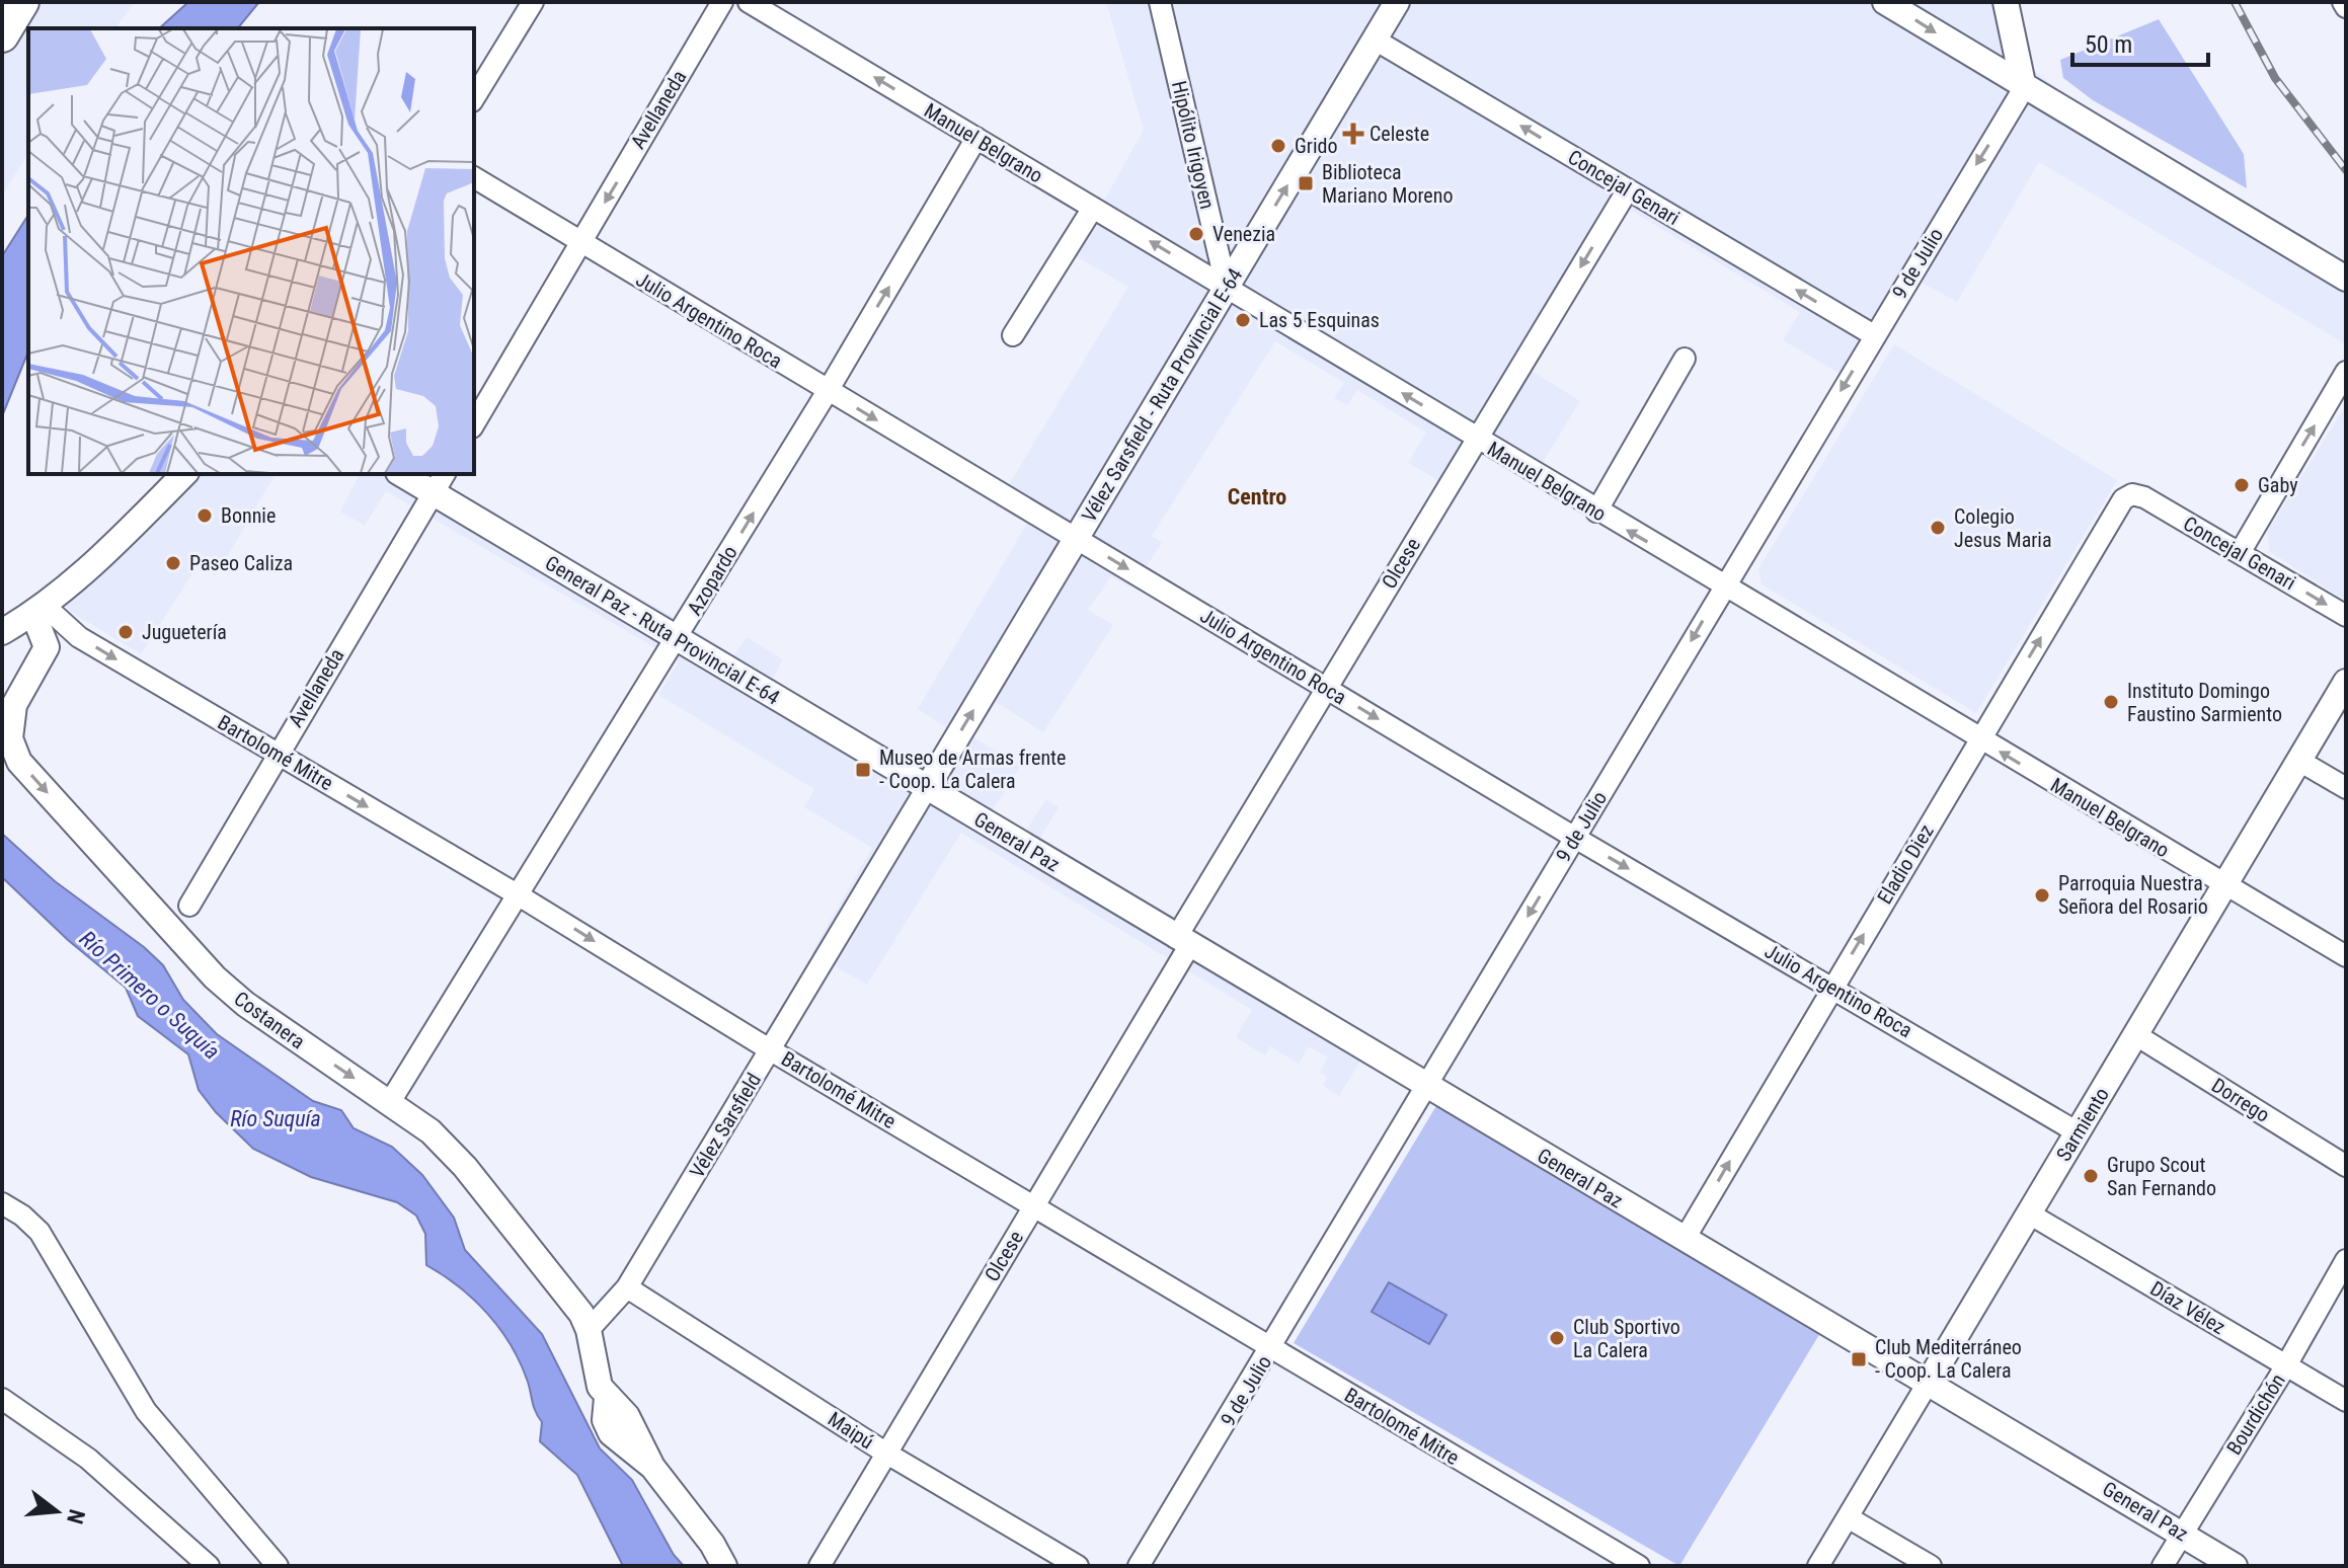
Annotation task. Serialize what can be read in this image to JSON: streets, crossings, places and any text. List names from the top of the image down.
{
  "streets": {
    "street": [
      "Avellaneda",
      "Manuel Belgrano",
      "Hipólito Irigoyen",
      "Concejal Genari",
      "9 de Julio",
      "Julio Argentino Roca",
      "Vélez Sarsfield - Ruta Provincial E-64",
      "Olcese",
      "Azopardo",
      "General Paz - Ruta Provincial E-64",
      "Bartolomé Mitre",
      "General Paz",
      "Eladio Diez",
      "Costanera",
      "Dorrego",
      "Sarmiento",
      "Vélez Sarsfield",
      "Díaz Vélez",
      "Bourdichón",
      "Maipú"
    ]
  },
  "crossings": [
    ["Avellaneda", "Julio Argentino Roca"],
    ["Avellaneda", "General Paz - Ruta Provincial E-64"],
    ["Avellaneda", "Bartolomé Mitre"],
    ["Manuel Belgrano", "Hipólito Irigoyen"],
    ["Manuel Belgrano", "9 de Julio"],
    ["Manuel Belgrano", "Vélez Sarsfield - Ruta Provincial E-64"],
    ["Manuel Belgrano", "Olcese"],
    ["Manuel Belgrano", "Azopardo"],
    ["Manuel Belgrano", "Eladio Diez"],
    ["Manuel Belgrano", "Sarmiento"],
    ["Hipólito Irigoyen", "Vélez Sarsfield - Ruta Provincial E-64"],
    ["Concejal Genari", "9 de Julio"],
    ["Concejal Genari", "Vélez Sarsfield - Ruta Provincial E-64"],
    ["Concejal Genari", "Olcese"],
    ["Concejal Genari", "Eladio Diez"],
    ["9 de Julio", "Julio Argentino Roca"],
    ["9 de Julio", "Bartolomé Mitre"],
    ["9 de Julio", "General Paz"],
    ["Julio Argentino Roca", "Vélez Sarsfield - Ruta Provincial E-64"],
    ["Julio Argentino Roca", "Olcese"],
    ["Julio Argentino Roca", "Azopardo"],
    ["Julio Argentino Roca", "Eladio Diez"],
    ["Julio Argentino Roca", "Sarmiento"],
    ["Vélez Sarsfield - Ruta Provincial E-64", "General Paz - Ruta Provincial E-64"],
    ["Vélez Sarsfield - Ruta Provincial E-64", "General Paz"],
    ["Vélez Sarsfield - Ruta Provincial E-64", "Vélez Sarsfield"],
    ["Olcese", "Bartolomé Mitre"],
    ["Olcese", "General Paz"],
    ["Olcese", "Maipú"],
    ["Azopardo", "General Paz - Ruta Provincial E-64"],
    ["Azopardo", "Bartolomé Mitre"],
    ["Azopardo", "Costanera"],
    ["General Paz - Ruta Provincial E-64", "General Paz"],
    ["General Paz - Ruta Provincial E-64", "Vélez Sarsfield"],
    ["Bartolomé Mitre", "Costanera"],
    ["Bartolomé Mitre", "Vélez Sarsfield"],
    ["General Paz", "Eladio Diez"],
    ["General Paz", "Sarmiento"],
    ["General Paz", "Vélez Sarsfield"],
    ["General Paz", "Bourdichón"],
    ["Costanera", "Vélez Sarsfield"],
    ["Dorrego", "Sarmiento"],
    ["Sarmiento", "Díaz Vélez"],
    ["Vélez Sarsfield", "Maipú"],
    ["Díaz Vélez", "Bourdichón"]
  ],
  "one_way": [
    "Manuel Belgrano",
    "9 de Julio",
    "Julio Argentino Roca",
    "Vélez Sarsfield - Ruta Provincial E-64",
    "Azopardo",
    "Bartolomé Mitre",
    "Eladio Diez",
    "Costanera"
  ],
  "districts": ["Centro"],
  "water": ["Río Primero o Suquía", "Río Suquía"],
  "places": {
    "health": ["Celeste"],
    "other": [
      "Grido",
      "Venezia",
      "Las 5 Esquinas",
      "Gaby",
      "Bonnie",
      "Colegio Jesus Maria",
      "Paseo Caliza",
      "Juguetería",
      "Instituto Domingo Faustino Sarmiento",
      "Parroquia Nuestra Señora del Rosario",
      "Grupo Scout San Fernando",
      "Club Sportivo La Calera"
    ],
    "transit": ["Biblioteca Mariano Moreno", "Museo de Armas frente - Coop. La Calera", "Club Mediterráneo - Coop. La Calera"]
  },
  "scale_bar": "50 m",
  "north": "right"
}
